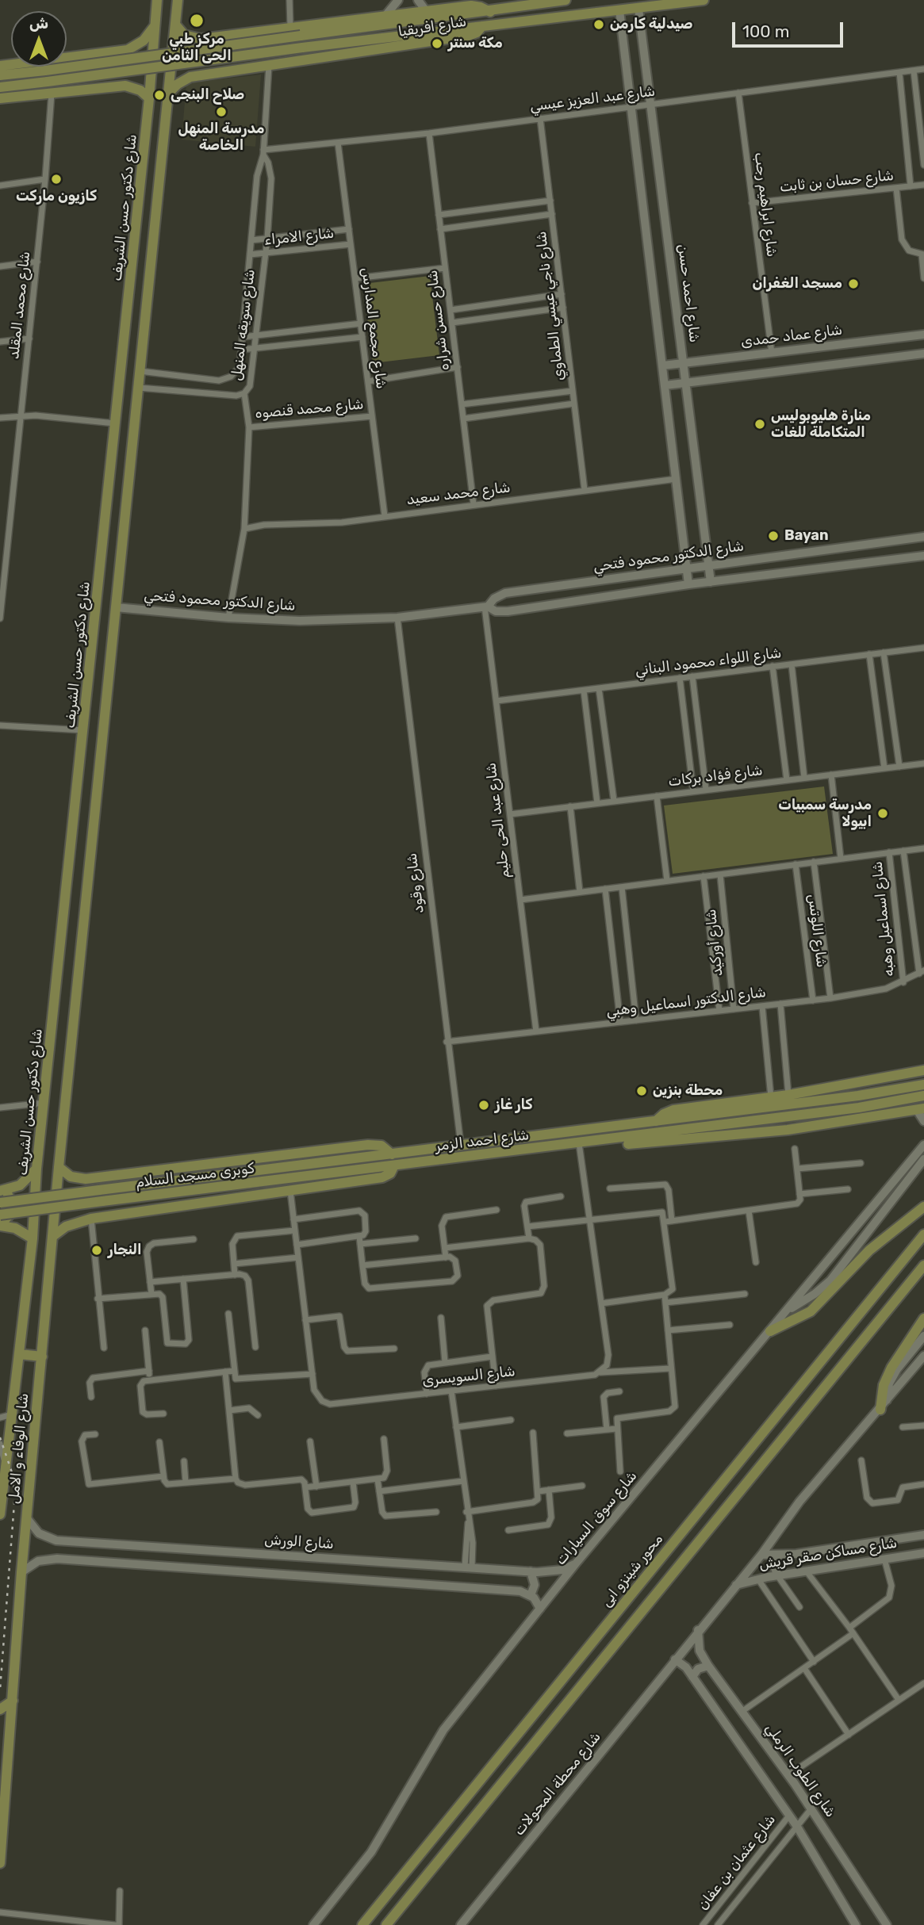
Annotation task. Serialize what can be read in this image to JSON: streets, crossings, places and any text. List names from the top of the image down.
{
  "streets": {
    "main road": [
      "شارع افريقيا",
      "شارع دكتور حسن الشريف",
      "شارع احمد الزمر",
      "كوبرى مسجد السلام",
      "شارع الوفاء و الامل",
      "محور شينزو ابى"
    ],
    "street": [
      "شارع عبد العزيز عيسي",
      "شارع حسان بن ثابت",
      "شارع ابراهيم رجب",
      "شارع الامراء",
      "شارع احمد حسن",
      "شارع محمد المقلد",
      "شارع ناجي عيسي الطماوي",
      "شارع حسن شراره",
      "شارع سويقه المنهل",
      "شارع مجمع المدارس",
      "شارع عماد حمدى",
      "شارع محمد قنصوه",
      "شارع محمد سعيد",
      "شارع الدكتور محمود فتحي",
      "شارع اللواء محمود البناني",
      "شارع فؤاد بركات",
      "شارع عبد الحى حليم",
      "شارع وقود",
      "شارع اسماعيل وهبه",
      "شارع اللوتس",
      "شارع أوركيد",
      "شارع الدكتور اسماعيل وهبي",
      "شارع السويسرى",
      "شارع سوق السيارات",
      "شارع الورش",
      "شارع مساكن صقر قريش",
      "شارع الطوب الرملي",
      "شارع محطة المحولات",
      "شارع عثمان بن عفان"
    ]
  },
  "crossings": [
    ["شارع افريقيا", "شارع احمد حسن"],
    ["شارع افريقيا", "شارع سويقه المنهل"],
    ["شارع عبد العزيز عيسي", "شارع ابراهيم رجب"],
    ["شارع عبد العزيز عيسي", "شارع احمد حسن"],
    ["شارع عبد العزيز عيسي", "شارع ناجي عيسي الطماوي"],
    ["شارع عبد العزيز عيسي", "شارع حسن شراره"],
    ["شارع عبد العزيز عيسي", "شارع سويقه المنهل"],
    ["شارع عبد العزيز عيسي", "شارع مجمع المدارس"],
    ["شارع حسان بن ثابت", "شارع ابراهيم رجب"],
    ["شارع ابراهيم رجب", "شارع عماد حمدى"],
    ["شارع دكتور حسن الشريف", "شارع الوفاء و الامل"],
    ["شارع الامراء", "شارع سويقه المنهل"],
    ["شارع الامراء", "شارع مجمع المدارس"],
    ["شارع احمد حسن", "شارع عماد حمدى"],
    ["شارع احمد حسن", "شارع الدكتور محمود فتحي"],
    ["شارع ناجي عيسي الطماوي", "شارع محمد سعيد"],
    ["شارع حسن شراره", "شارع محمد سعيد"],
    ["شارع مجمع المدارس", "شارع محمد قنصوه"],
    ["شارع مجمع المدارس", "شارع محمد سعيد"],
    ["شارع الدكتور محمود فتحي", "شارع عبد الحى حليم"],
    ["شارع الدكتور محمود فتحي", "شارع وقود"],
    ["شارع اللواء محمود البناني", "شارع عبد الحى حليم"],
    ["شارع فؤاد بركات", "شارع عبد الحى حليم"],
    ["شارع عبد الحى حليم", "شارع الدكتور اسماعيل وهبي"],
    ["شارع وقود", "شارع الدكتور اسماعيل وهبي"],
    ["شارع وقود", "شارع احمد الزمر"],
    ["شارع اسماعيل وهبه", "شارع الدكتور اسماعيل وهبي"],
    ["شارع اللوتس", "شارع الدكتور اسماعيل وهبي"],
    ["شارع أوركيد", "شارع الدكتور اسماعيل وهبي"],
    ["شارع احمد الزمر", "كوبرى مسجد السلام"],
    ["شارع احمد الزمر", "شارع السويسرى"],
    ["شارع احمد الزمر", "شارع الوفاء و الامل"],
    ["شارع الوفاء و الامل", "شارع الورش"],
    ["شارع سوق السيارات", "شارع الورش"],
    ["شارع الطوب الرملي", "شارع عثمان بن عفان"]
  ],
  "places": [
    "مركز طبي الحى الثامن",
    "صيدلية كارمن",
    "مكة سنتر",
    "صلاح البنجى",
    "مدرسة المنهل الخاصة",
    "كازيون ماركت",
    "مسجد الغفران",
    "منارة هليوبوليس المتكاملة للغات",
    "Bayan",
    "مدرسة سمبيات ابيولا",
    "محطة بنزين",
    "كار غاز",
    "النجار"
  ],
  "scale_bar": "100 m",
  "north": "top"
}
